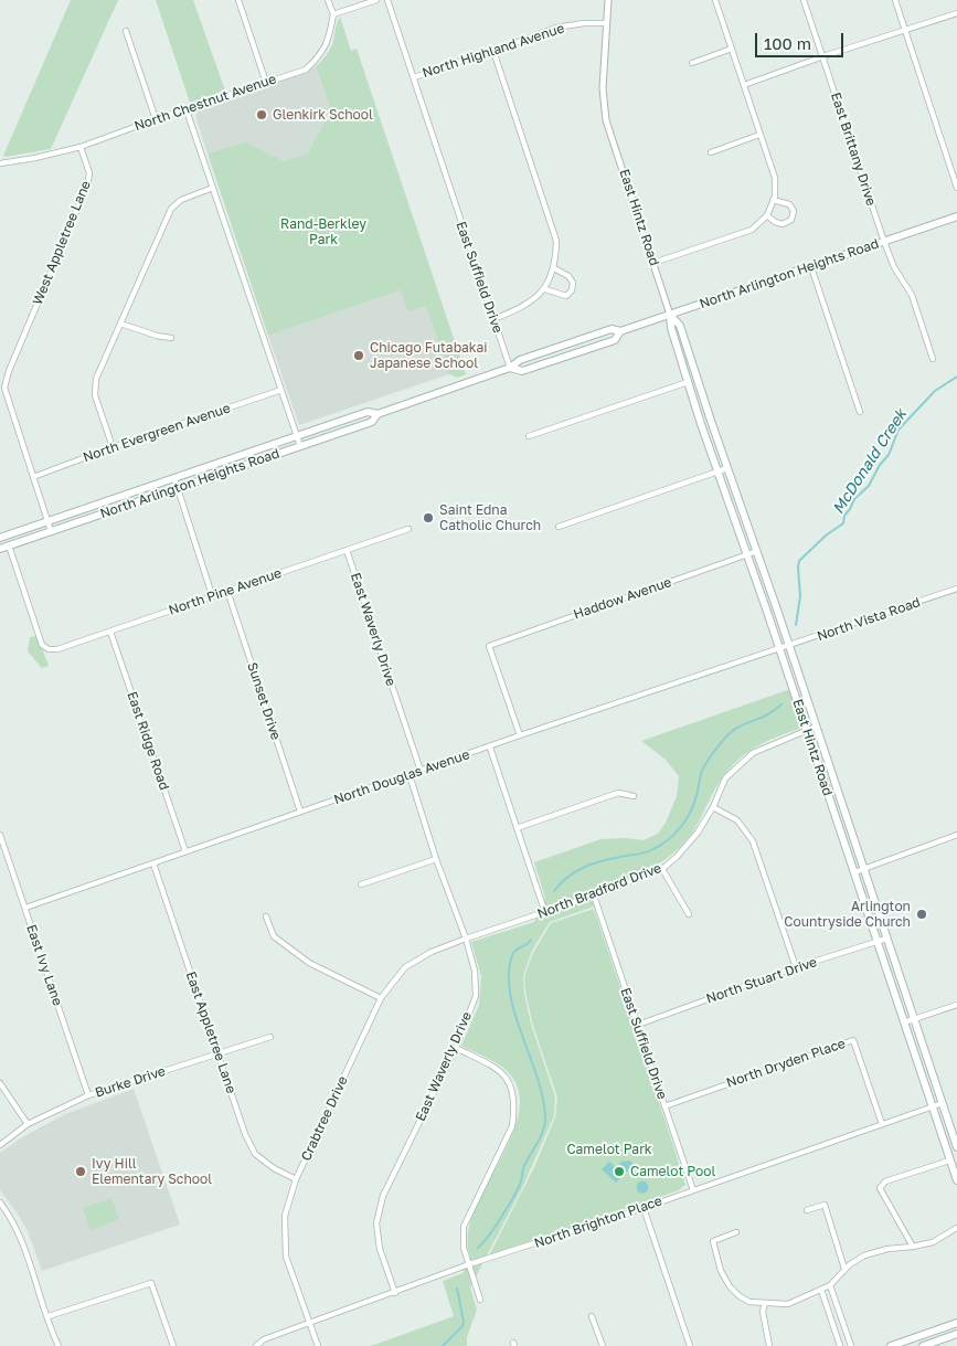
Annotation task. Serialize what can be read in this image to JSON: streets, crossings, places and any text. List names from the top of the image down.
{
  "streets": {
    "main road": ["East Hintz Road", "North Arlington Heights Road"],
    "street": [
      "North Highland Avenue",
      "North Chestnut Avenue",
      "East Brittany Drive",
      "West Appletree Lane",
      "East Suffield Drive",
      "North Evergreen Avenue",
      "North Pine Avenue",
      "Haddow Avenue",
      "North Vista Road",
      "East Waverly Drive",
      "Sunset Drive",
      "East Ridge Road",
      "North Douglas Avenue",
      "North Bradford Drive",
      "East Ivy Lane",
      "North Stuart Drive",
      "East Appletree Lane",
      "North Dryden Place",
      "Burke Drive",
      "Crabtree Drive",
      "North Brighton Place"
    ]
  },
  "crossings": [
    ["North Highland Avenue", "East Hintz Road"],
    ["North Highland Avenue", "East Suffield Drive"],
    ["North Chestnut Avenue", "West Appletree Lane"],
    ["East Brittany Drive", "North Arlington Heights Road"],
    ["East Hintz Road", "North Arlington Heights Road"],
    ["East Hintz Road", "Haddow Avenue"],
    ["East Hintz Road", "North Vista Road"],
    ["East Hintz Road", "North Douglas Avenue"],
    ["East Hintz Road", "North Bradford Drive"],
    ["East Hintz Road", "North Stuart Drive"],
    ["East Hintz Road", "North Brighton Place"],
    ["West Appletree Lane", "North Evergreen Avenue"],
    ["North Arlington Heights Road", "East Suffield Drive"],
    ["North Arlington Heights Road", "North Pine Avenue"],
    ["East Suffield Drive", "North Bradford Drive"],
    ["East Suffield Drive", "North Stuart Drive"],
    ["East Suffield Drive", "North Dryden Place"],
    ["East Suffield Drive", "North Brighton Place"],
    ["North Pine Avenue", "East Waverly Drive"],
    ["North Pine Avenue", "Sunset Drive"],
    ["North Pine Avenue", "East Ridge Road"],
    ["Haddow Avenue", "North Douglas Avenue"],
    ["North Vista Road", "North Douglas Avenue"],
    ["East Waverly Drive", "North Douglas Avenue"],
    ["East Waverly Drive", "North Bradford Drive"],
    ["East Waverly Drive", "Crabtree Drive"],
    ["East Waverly Drive", "North Brighton Place"],
    ["Sunset Drive", "North Douglas Avenue"],
    ["East Ridge Road", "North Douglas Avenue"],
    ["North Douglas Avenue", "East Ivy Lane"],
    ["North Douglas Avenue", "East Appletree Lane"],
    ["North Bradford Drive", "Crabtree Drive"],
    ["East Ivy Lane", "Burke Drive"],
    ["East Appletree Lane", "Burke Drive"],
    ["East Appletree Lane", "Crabtree Drive"],
    ["North Dryden Place", "North Brighton Place"],
    ["Crabtree Drive", "North Brighton Place"]
  ],
  "water": ["McDonald Creek"],
  "parks": ["Rand-Berkley Park", "Camelot Park"],
  "places": [
    "Glenkirk School",
    "Chicago Futabakai Japanese School",
    "Saint Edna Catholic Church",
    "Arlington Countryside Church",
    "Ivy Hill Elementary School",
    "Camelot Pool"
  ],
  "scale_bar": "100 m"
}
